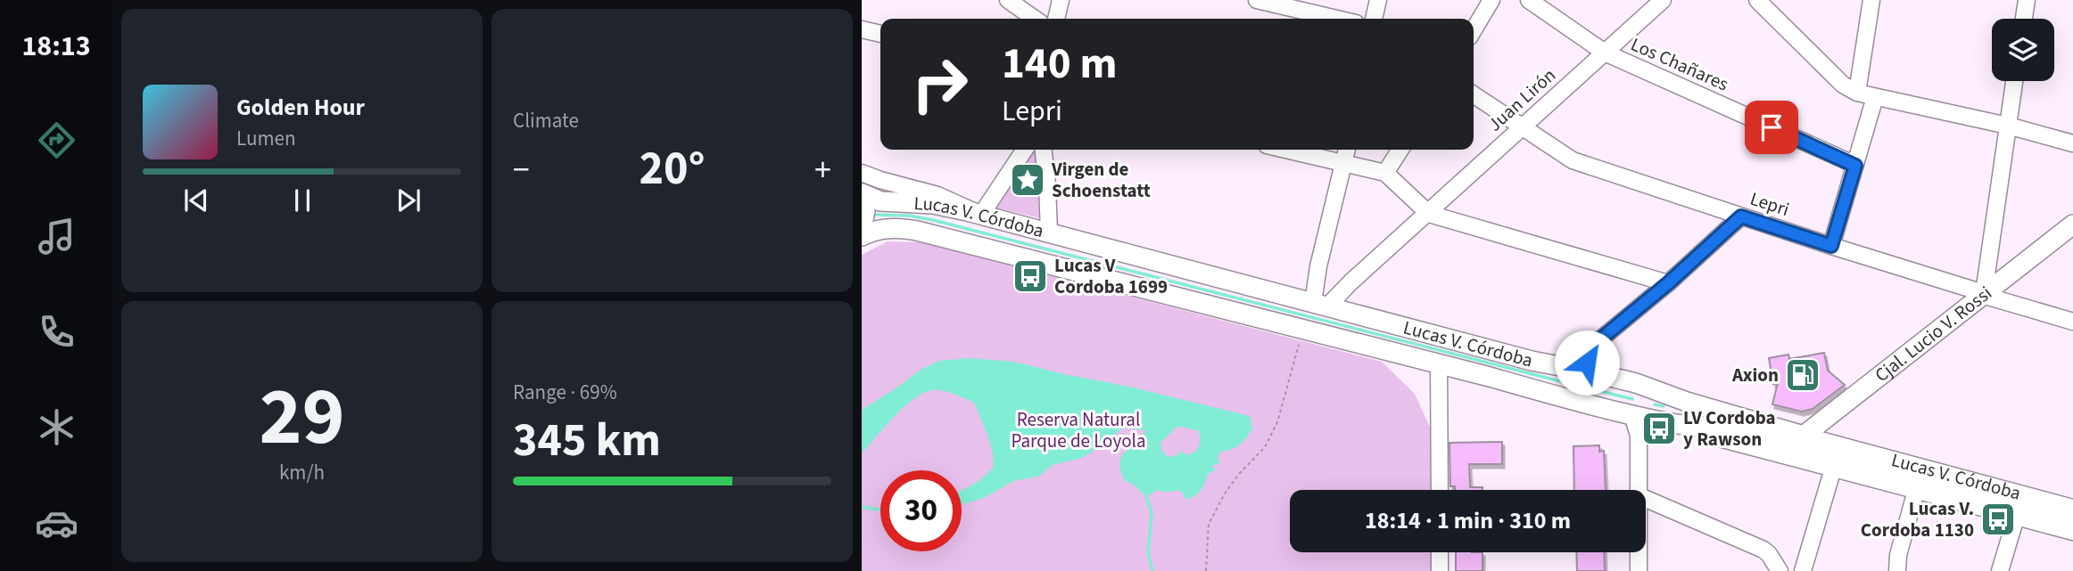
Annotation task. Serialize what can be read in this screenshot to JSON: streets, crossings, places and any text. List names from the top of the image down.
{
  "streets": {
    "main road": ["Lucas V. Córdoba", "Cjal. Lucio V. Rossi"],
    "street": ["Los Chañares", "Juan Lirón", "Lepri"]
  },
  "crossings": [
    ["Los Chañares", "Juan Lirón"],
    ["Juan Lirón", "Lepri"],
    ["Juan Lirón", "Lucas V. Córdoba"],
    ["Lepri", "Cjal. Lucio V. Rossi"],
    ["Lucas V. Córdoba", "Cjal. Lucio V. Rossi"]
  ],
  "parks": ["Reserva Natural Parque de Loyola"],
  "places": {
    "place": ["Virgen de Schoenstatt"],
    "bus stop": ["Lucas V Cordoba 1699", "LV Cordoba y Rawson", "Lucas V. Cordoba 1130"],
    "fuel station": ["Axion"]
  },
  "page": {
    "tabs": "18:13",
    "tile": [
      "Climate",
      ["29", "km/h"],
      ["Range · 69%", "345 km"]
    ],
    "turn": ["140 m", "Lepri"],
    "song": ["Golden Hour", "Lumen"],
    "heat": ["−", "20°", "+"],
    "limit": "30",
    "trip": "18:14 · 1 min · 310 m"
  }
}
